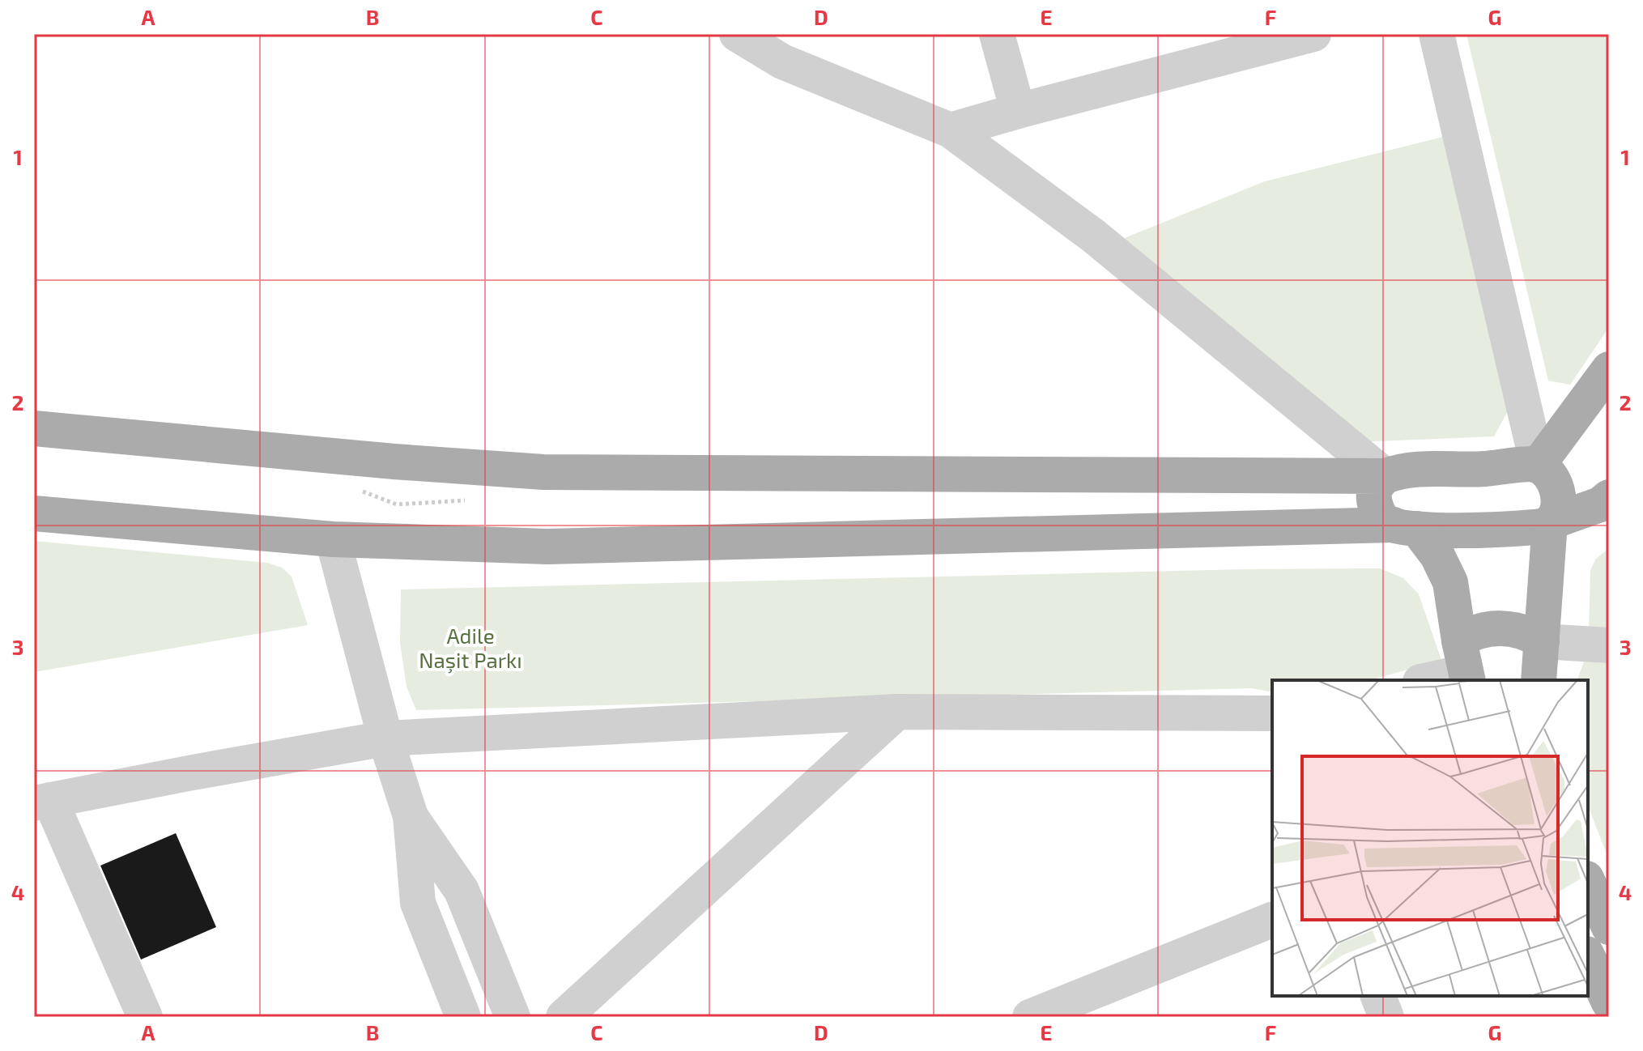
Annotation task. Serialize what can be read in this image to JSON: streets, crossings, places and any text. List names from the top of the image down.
{
  "parks": ["Adile Naşit Parkı"],
  "grid": {
    "columns": [
      "A",
      "B",
      "C",
      "D",
      "E",
      "F",
      "G"
    ],
    "rows": [
      "1",
      "2",
      "3",
      "4"
    ]
  }
}
